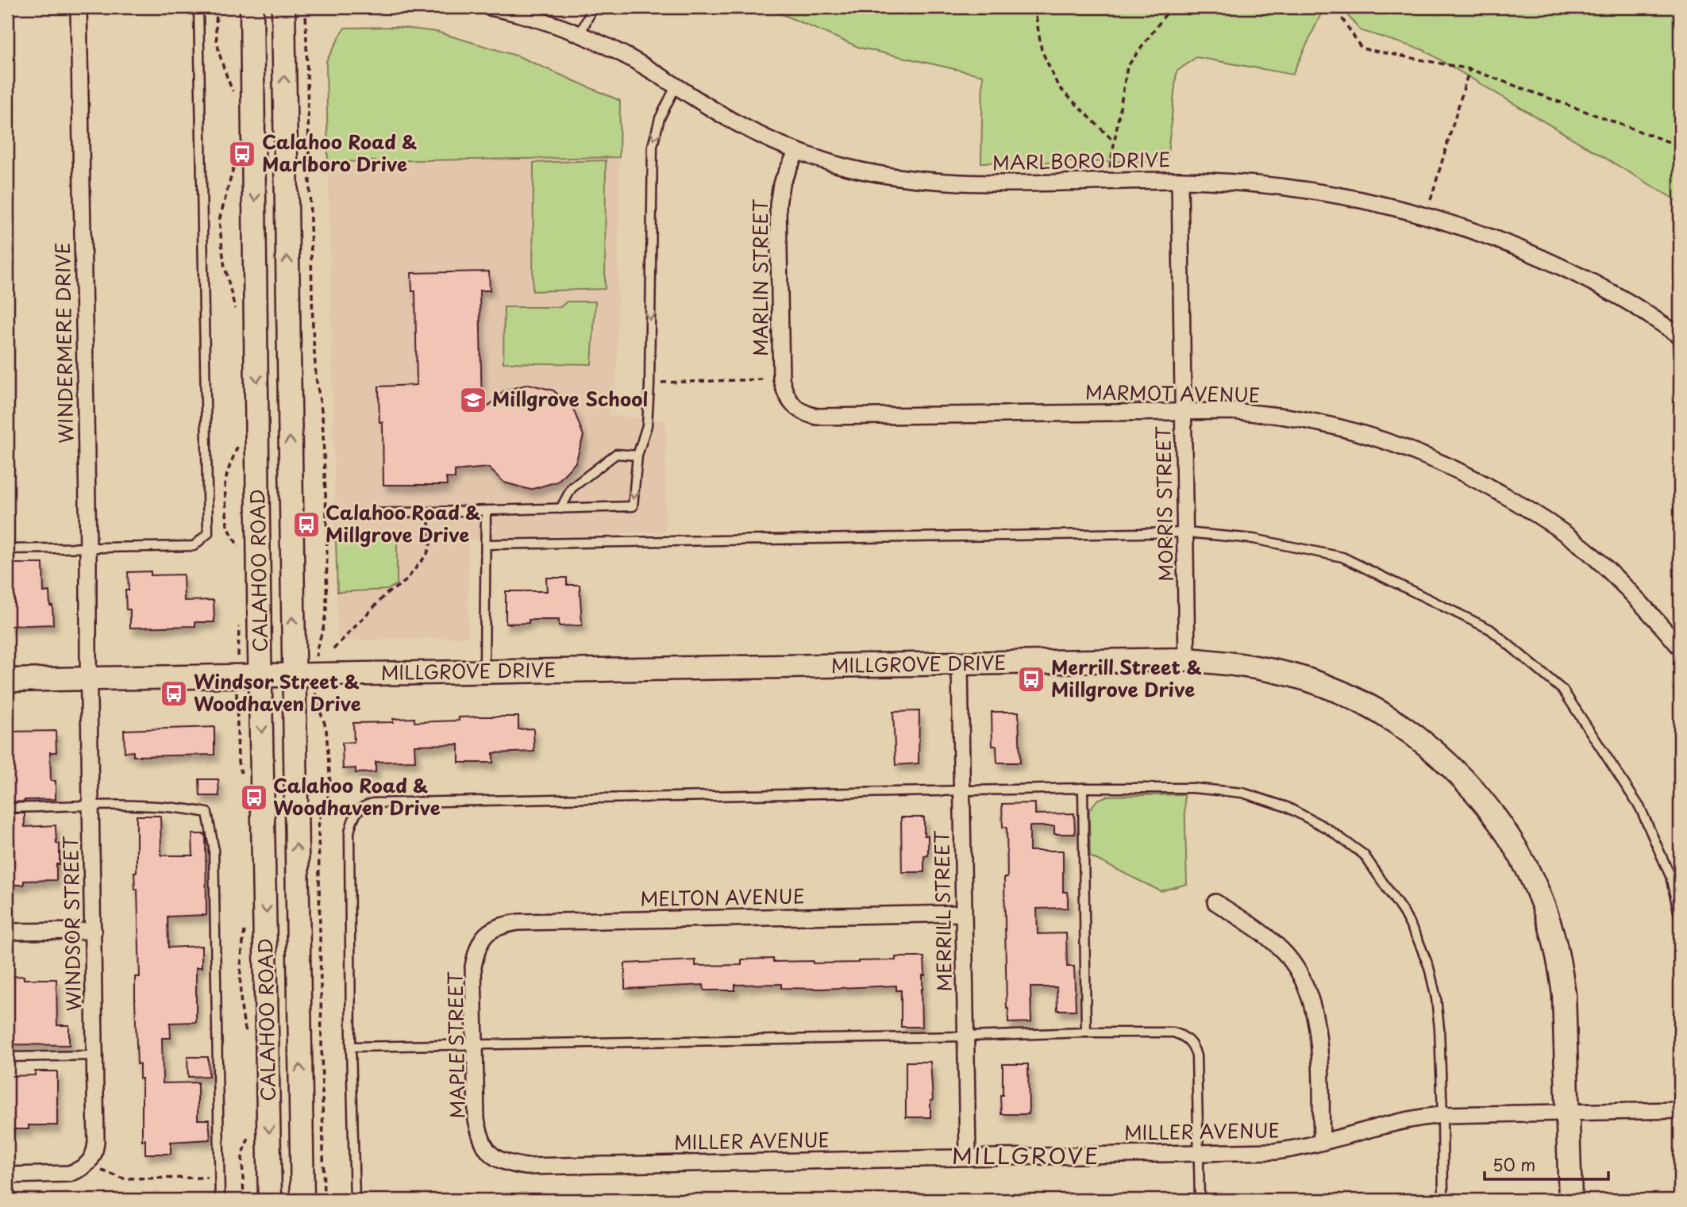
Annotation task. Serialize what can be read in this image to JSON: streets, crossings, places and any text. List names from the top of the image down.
{
  "streets": {
    "main road": ["CALAHOO ROAD", "MILLGROVE DRIVE"],
    "street": [
      "MARLBORO DRIVE",
      "MARLIN STREET",
      "WINDERMERE DRIVE",
      "MARMOT AVENUE",
      "MORRIS STREET",
      "MELTON AVENUE",
      "MERRILL STREET",
      "WINDSOR STREET",
      "MAPLE STREET",
      "MILLER AVENUE"
    ]
  },
  "crossings": [
    ["MARLBORO DRIVE", "MARLIN STREET"],
    ["MARLBORO DRIVE", "MORRIS STREET"],
    ["MARLIN STREET", "MARMOT AVENUE"],
    ["WINDERMERE DRIVE", "MILLGROVE DRIVE"],
    ["WINDERMERE DRIVE", "WINDSOR STREET"],
    ["MARMOT AVENUE", "MORRIS STREET"],
    ["MORRIS STREET", "MILLGROVE DRIVE"],
    ["CALAHOO ROAD", "MILLGROVE DRIVE"],
    ["MILLGROVE DRIVE", "MERRILL STREET"],
    ["MILLGROVE DRIVE", "WINDSOR STREET"],
    ["MILLGROVE DRIVE", "MILLER AVENUE"],
    ["MELTON AVENUE", "MERRILL STREET"],
    ["MELTON AVENUE", "MAPLE STREET"],
    ["MERRILL STREET", "MILLER AVENUE"],
    ["MAPLE STREET", "MILLER AVENUE"]
  ],
  "districts": ["MILLGROVE"],
  "places": {
    "bus stop": [
      "Calahoo Road & Marlboro Drive",
      "Calahoo Road & Millgrove Drive",
      "Merrill Street & Millgrove Drive",
      "Windsor Street & Woodhaven Drive",
      "Calahoo Road & Woodhaven Drive"
    ],
    "school or university": ["Millgrove School"]
  },
  "scale_bar": "50 m"
}
